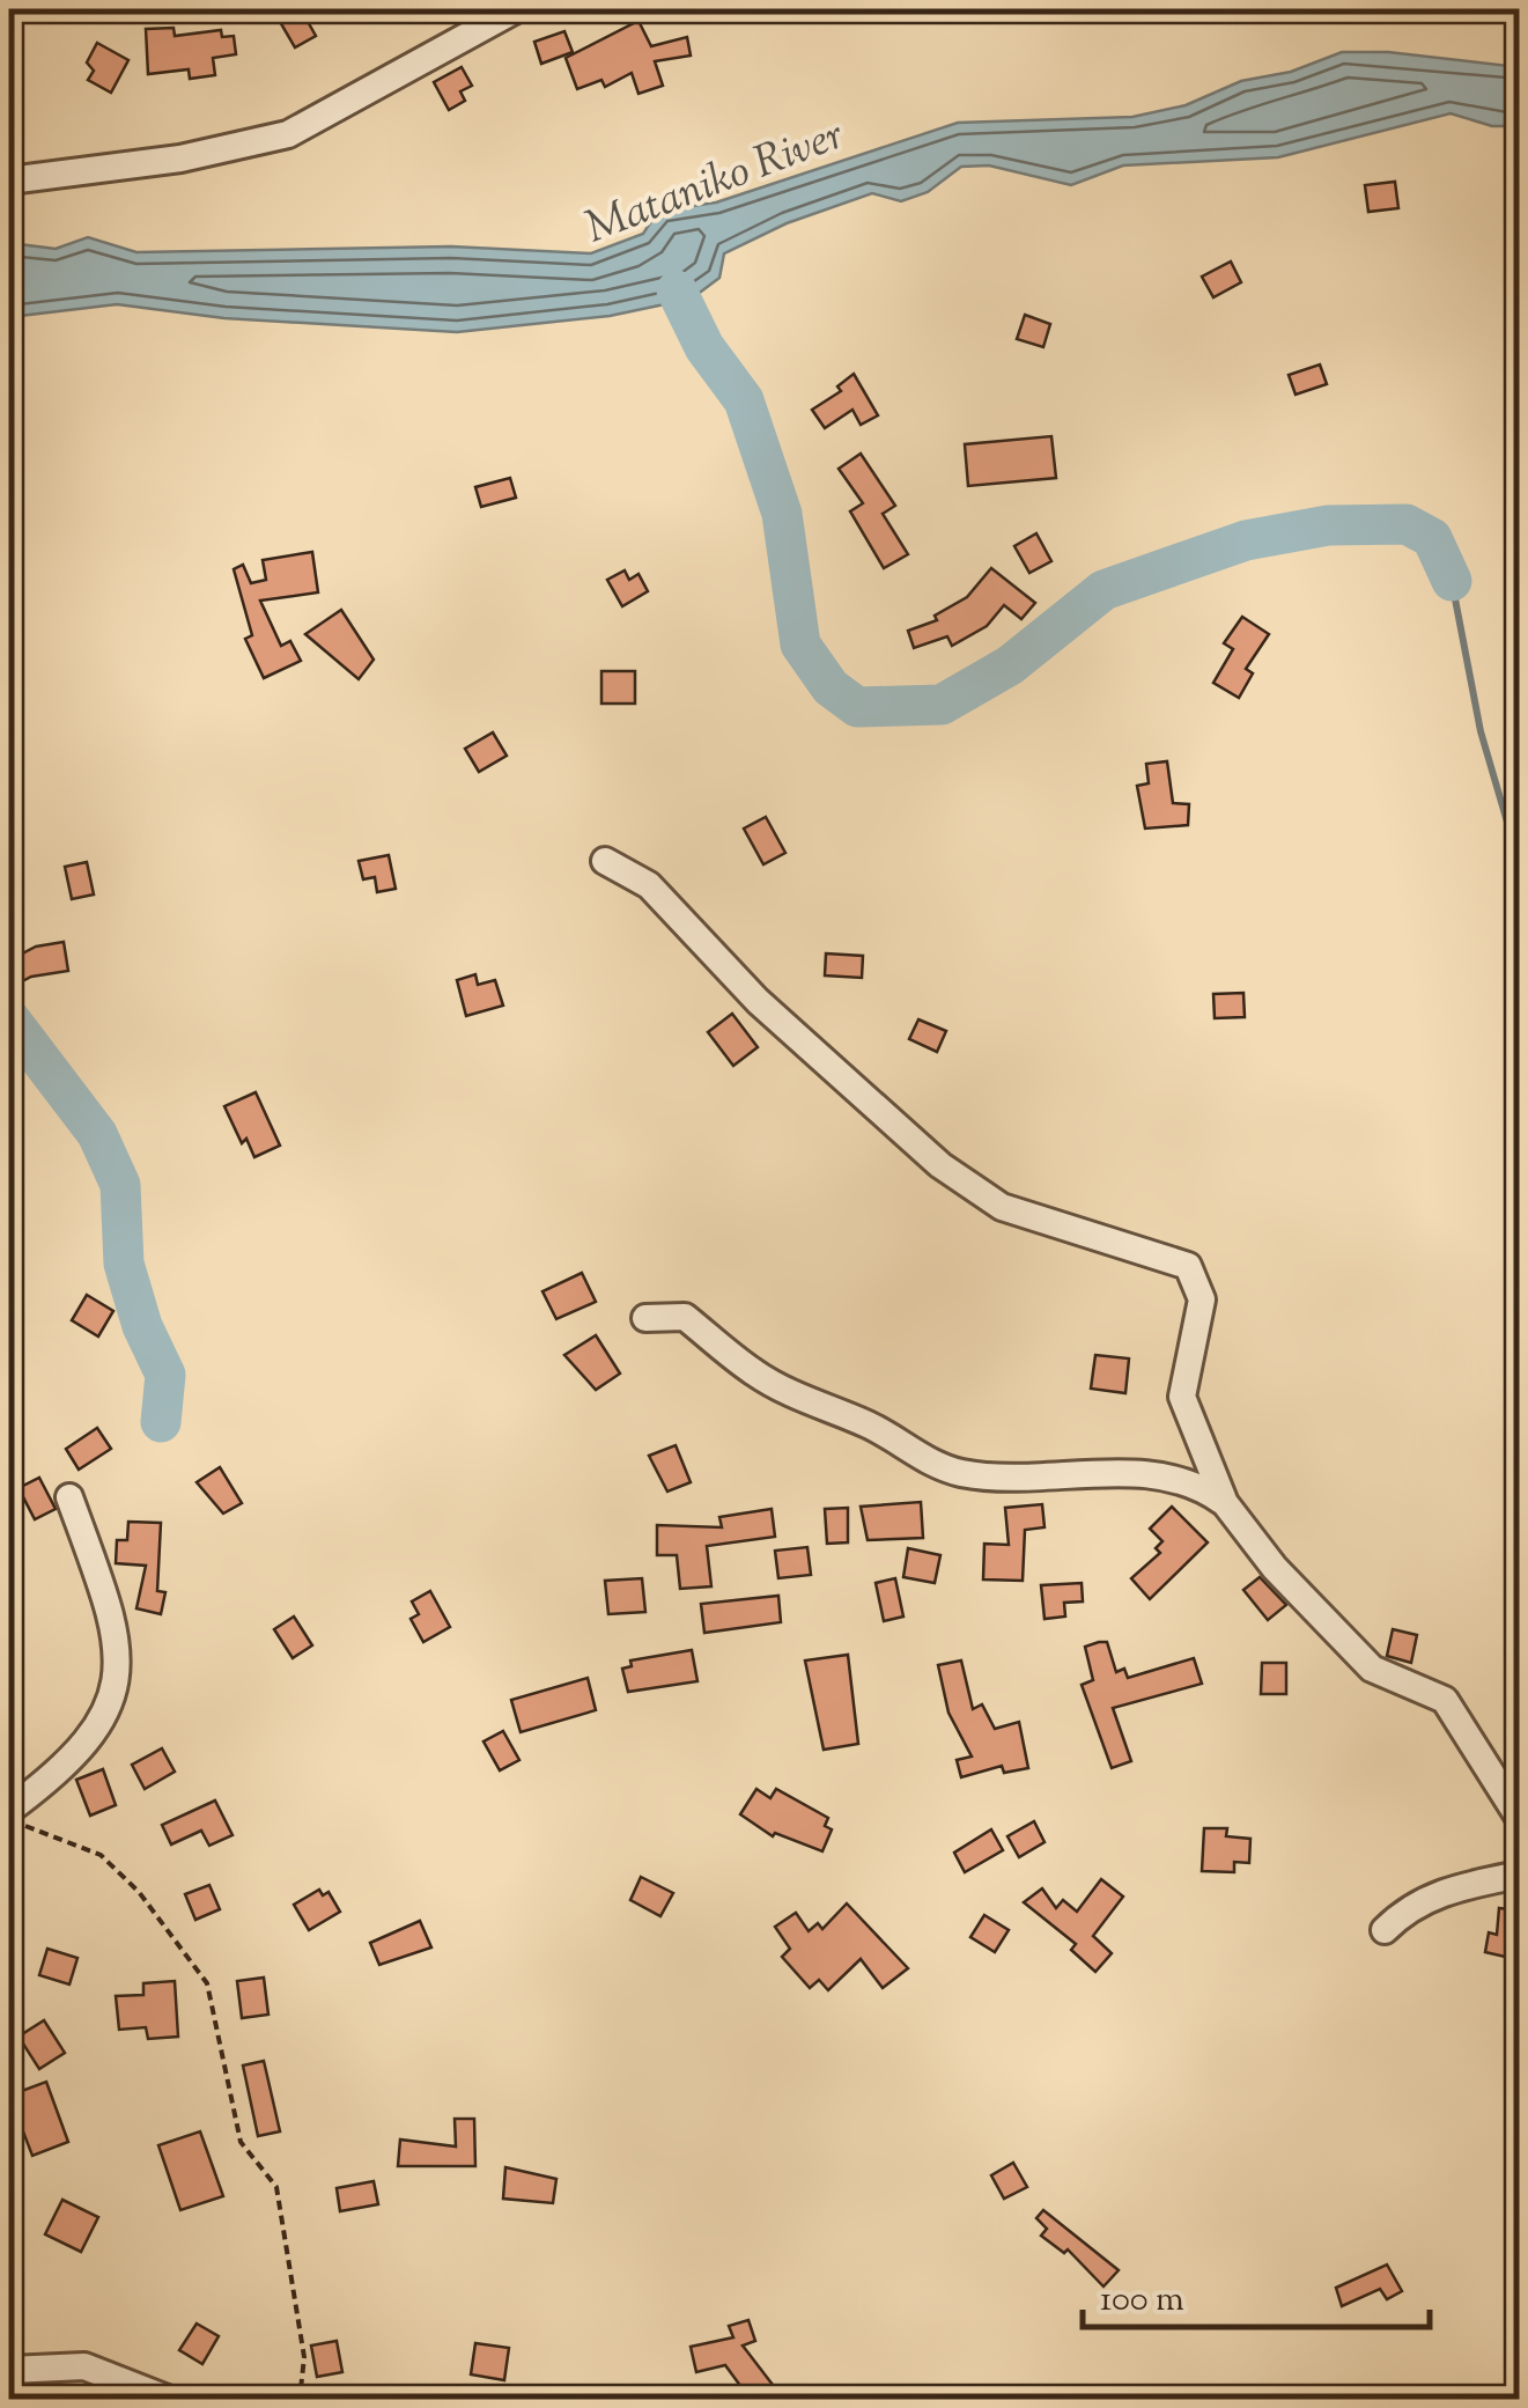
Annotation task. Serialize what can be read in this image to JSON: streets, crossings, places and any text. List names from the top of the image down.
{
  "water": ["Mataniko River"],
  "scale_bar": "100 m"
}
